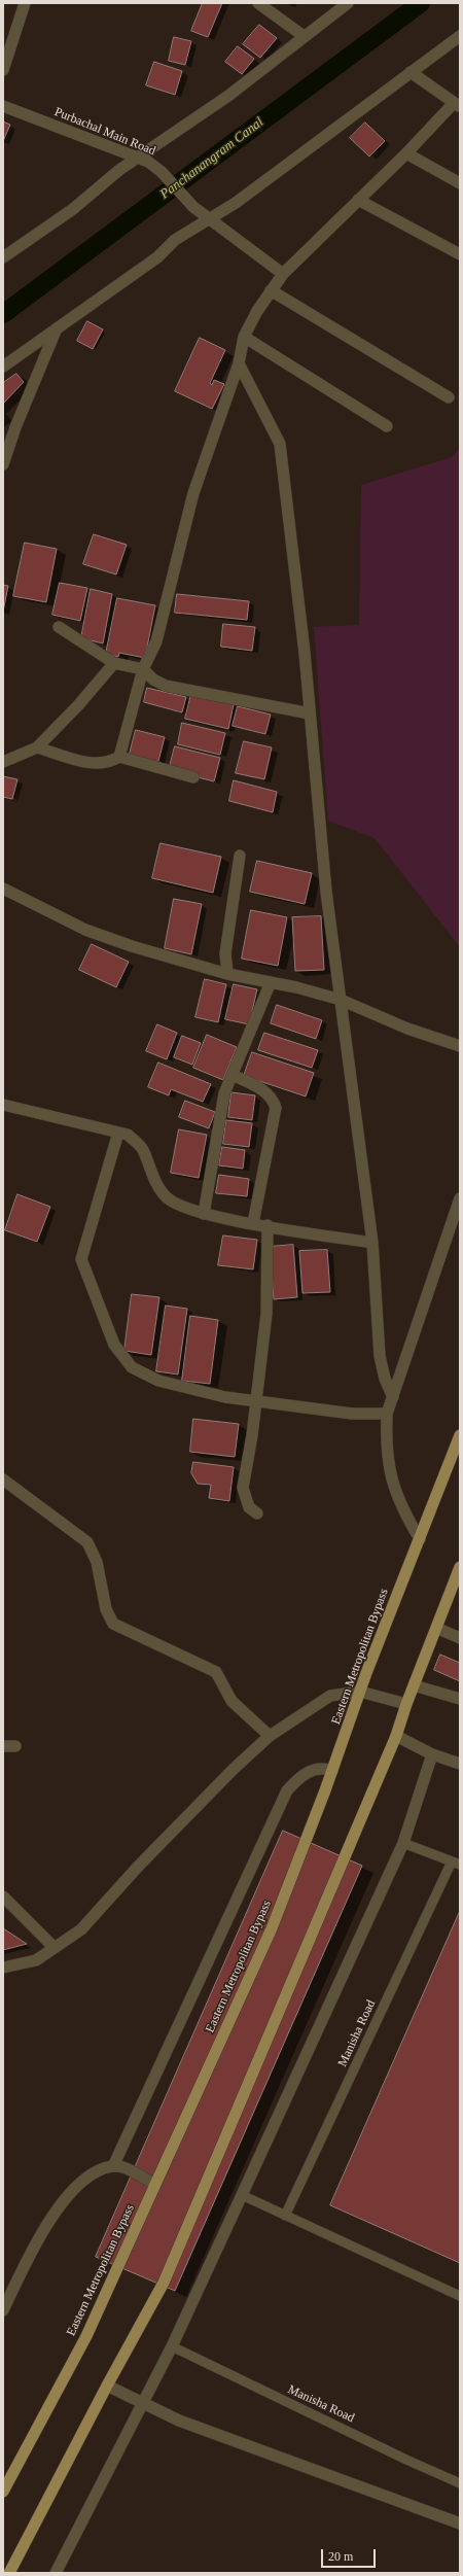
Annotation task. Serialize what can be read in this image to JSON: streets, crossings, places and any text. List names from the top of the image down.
{
  "streets": {
    "main road": ["Eastern Metropolitan Bypass"],
    "street": ["Purbachal Main Road"],
    "lane": ["Manisha Road"]
  },
  "water": ["Panchanangram Canal"],
  "scale_bar": "20 m"
}
